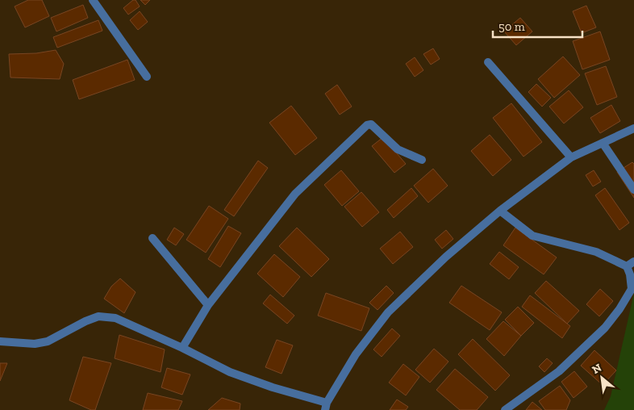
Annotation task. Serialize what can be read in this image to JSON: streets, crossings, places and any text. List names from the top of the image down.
{
  "scale_bar": "50 m",
  "north": "top left"
}
